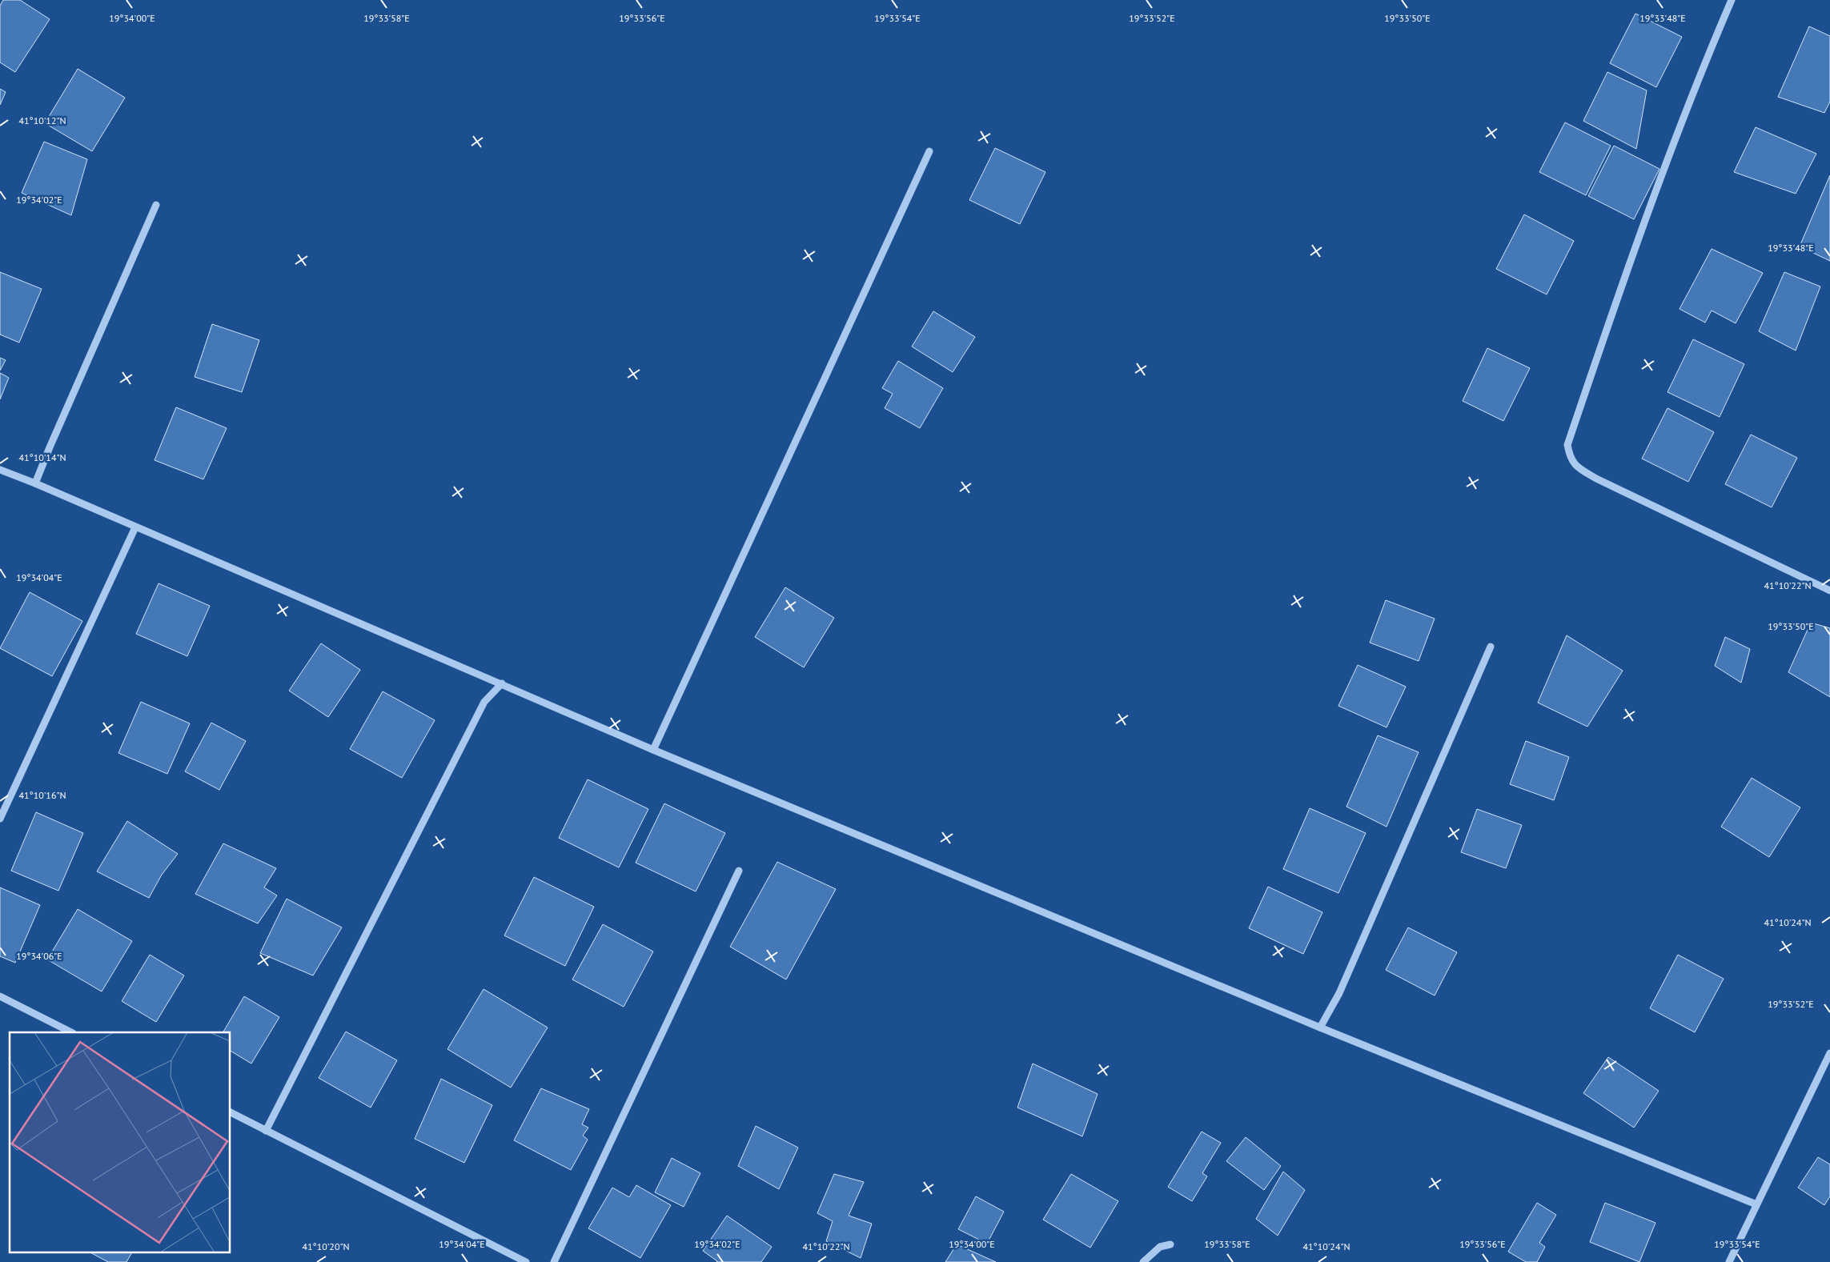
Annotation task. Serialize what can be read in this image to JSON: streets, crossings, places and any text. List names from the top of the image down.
{
  "coordinates": [
    "19°34'00\"E",
    "19°33'58\"E",
    "19°33'56\"E",
    "19°33'54\"E",
    "19°33'50\"E",
    "19°33'48\"E",
    "19°33'52\"E",
    "41°10'12\"N",
    "19°34'02\"E",
    "41°10'14\"N",
    "19°34'04\"E",
    "41°10'22\"N",
    "41°10'16\"N",
    "41°10'24\"N",
    "19°34'06\"E",
    "41°10'20\"N"
  ]
}
